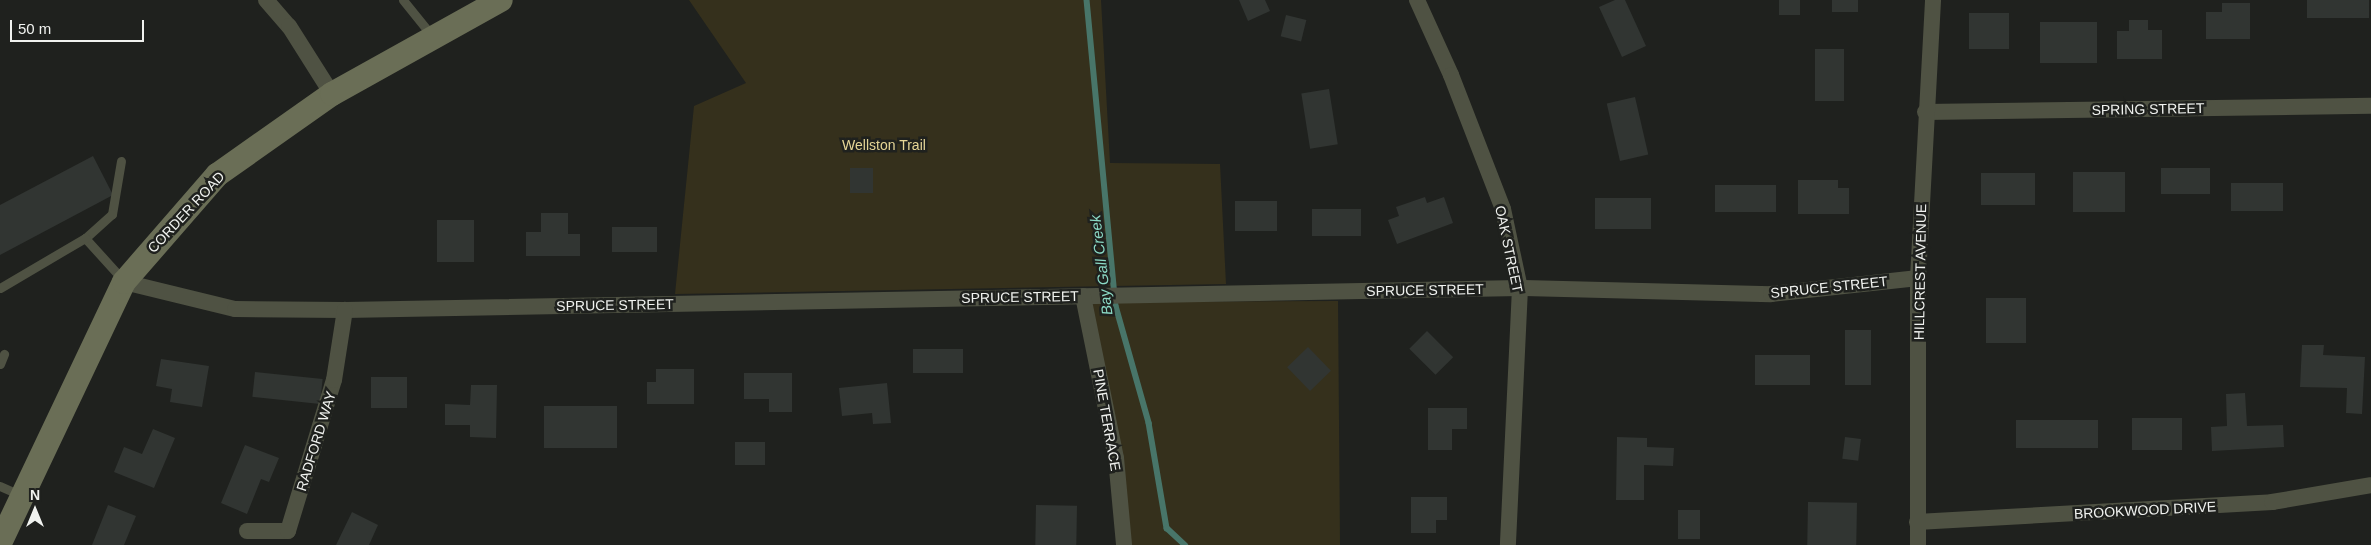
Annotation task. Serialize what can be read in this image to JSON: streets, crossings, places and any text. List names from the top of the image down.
{
  "streets": {
    "street": [
      "SPRING STREET",
      "CORDER ROAD",
      "OAK STREET",
      "HILLCREST AVENUE",
      "SPRUCE STREET",
      "PINE TERRACE",
      "RADFORD WAY",
      "BROOKWOOD DRIVE"
    ]
  },
  "crossings": [
    ["SPRING STREET", "HILLCREST AVENUE"],
    ["CORDER ROAD", "SPRUCE STREET"],
    ["OAK STREET", "SPRUCE STREET"],
    ["HILLCREST AVENUE", "SPRUCE STREET"],
    ["HILLCREST AVENUE", "BROOKWOOD DRIVE"],
    ["SPRUCE STREET", "PINE TERRACE"],
    ["SPRUCE STREET", "RADFORD WAY"]
  ],
  "water": ["Bay Gall Creek"],
  "parks": ["Wellston Trail"],
  "scale_bar": "50 m",
  "north": "top"
}
